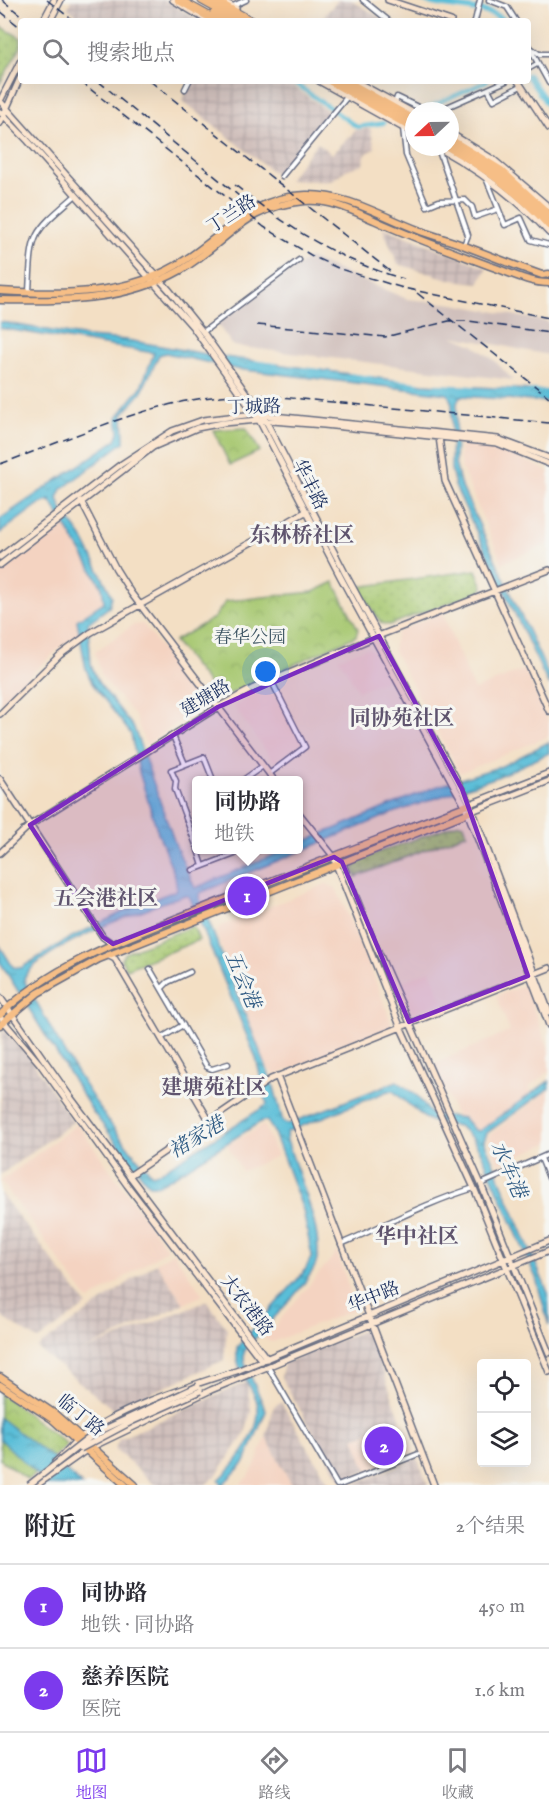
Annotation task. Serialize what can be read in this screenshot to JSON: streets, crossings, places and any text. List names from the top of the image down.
{
  "streets": {
    "main road": [
      "丁兰路",
      "丁城路",
      "华丰路",
      "建塘路",
      "华中路",
      "大农港路",
      "临丁路"
    ]
  },
  "crossings": [
    ["丁兰路", "华丰路"],
    ["丁城路", "华丰路"],
    ["华丰路", "建塘路"],
    ["华中路", "大农港路"],
    ["华中路", "临丁路"]
  ],
  "districts": [
    "东林桥社区",
    "同协苑社区",
    "五会港社区",
    "建塘苑社区",
    "华中社区"
  ],
  "water": ["五会港", "褚家港", "水车港"],
  "parks": ["春华公园"],
  "north": "left",
  "page": {
    "search": "搜索地点",
    "popup": ["同协路", "地铁"],
    "pins": ["1", "2"],
    "heading": ["附近", "2个结果"],
    "list": [
      {
        "mark": "1",
        "name": "同协路",
        "note": "地铁 · 同协路",
        "value": "450 m"
      },
      {
        "mark": "2",
        "name": "慈养医院",
        "note": "医院",
        "value": "1.6 km"
      }
    ],
    "nav": ["地图", "路线", "收藏"]
  }
}
